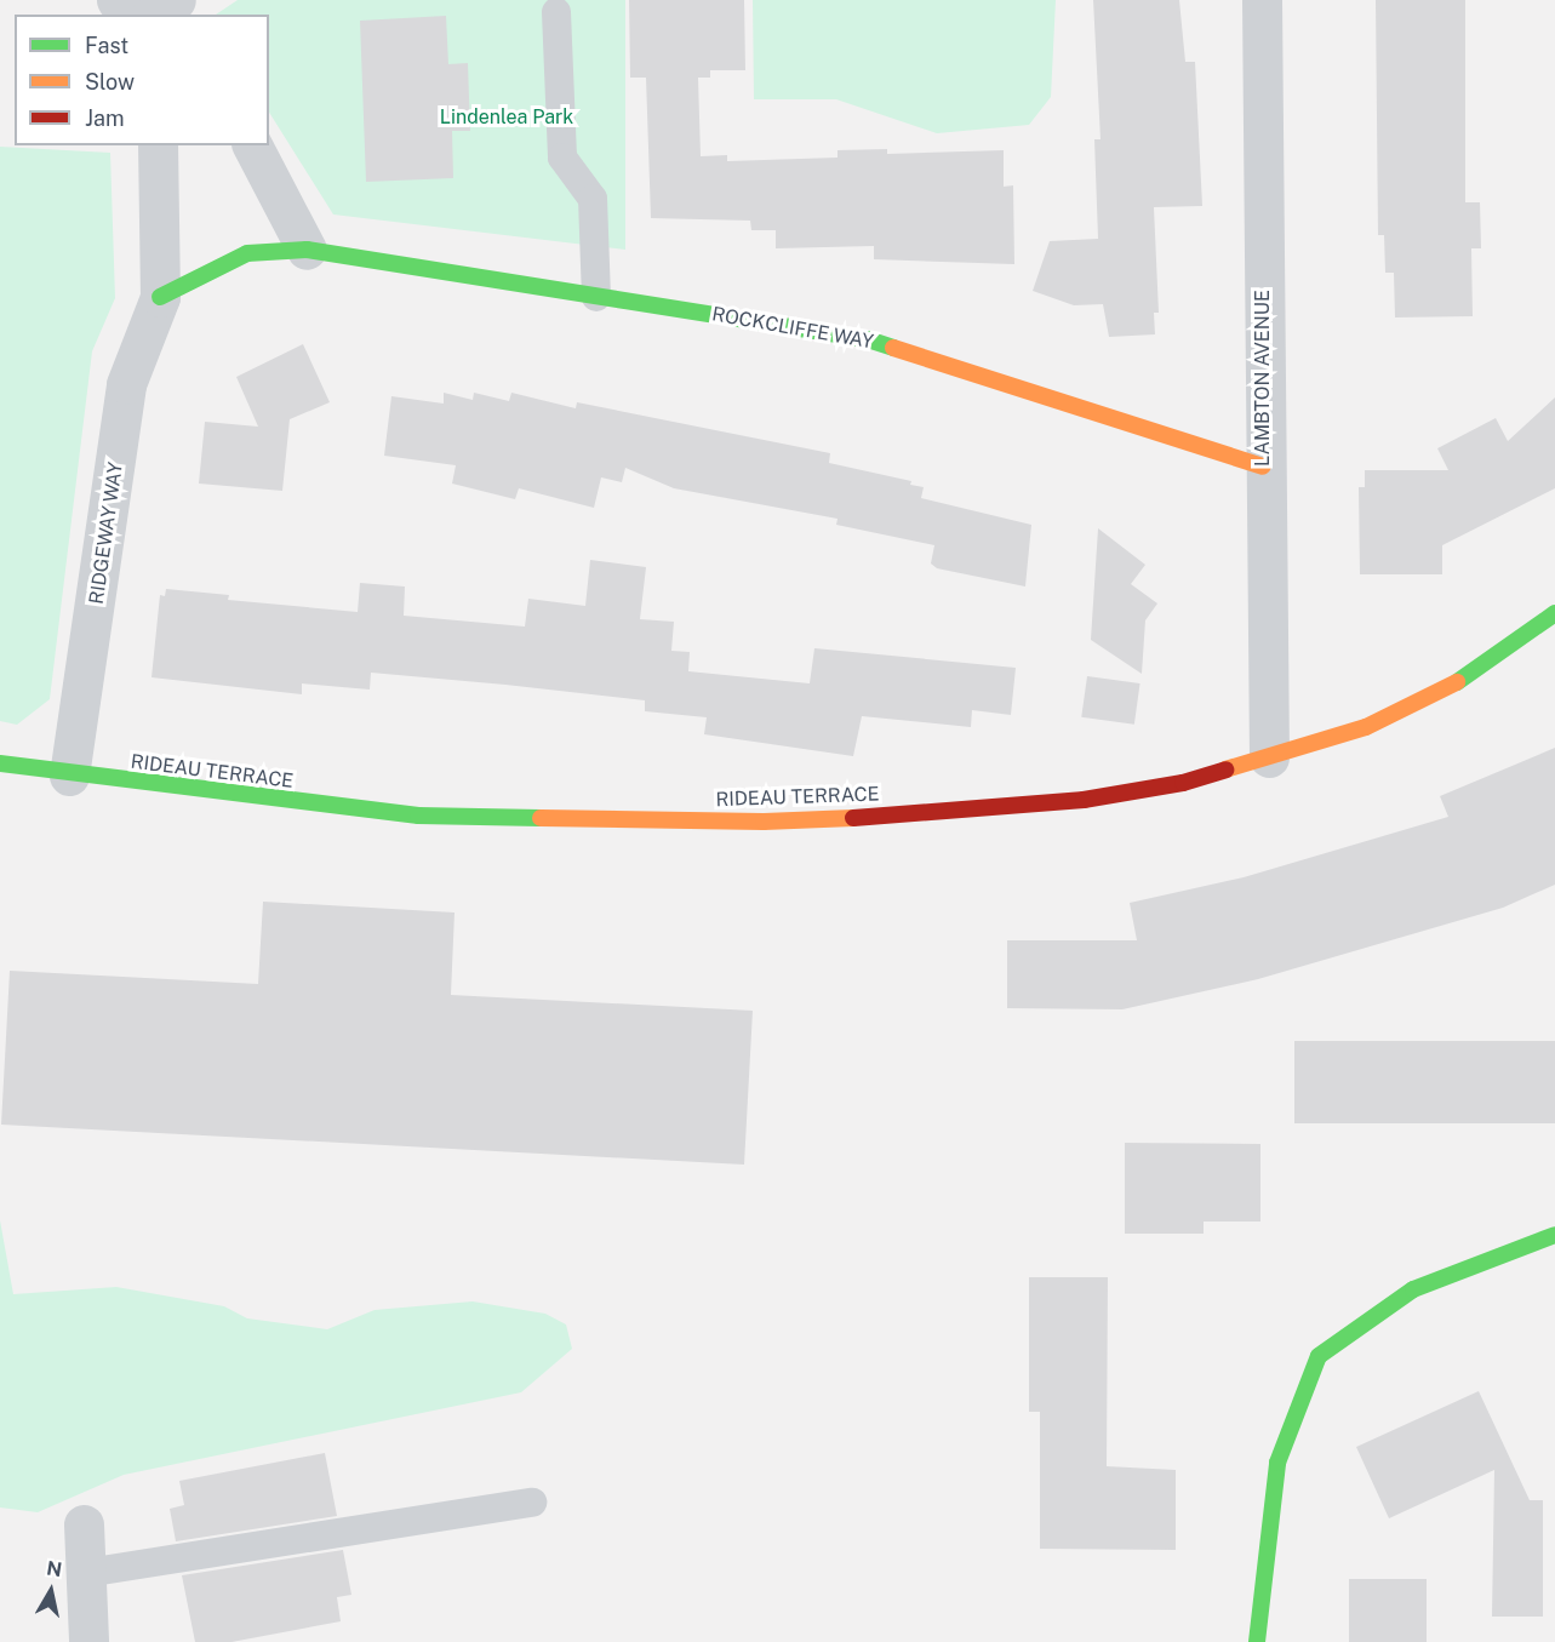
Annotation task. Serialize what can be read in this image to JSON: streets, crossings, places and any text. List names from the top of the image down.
{
  "streets": {
    "street": [
      "ROCKCLIFFE WAY",
      "LAMBTON AVENUE",
      "RIDGEWAY WAY",
      "RIDEAU TERRACE"
    ]
  },
  "crossings": [
    ["ROCKCLIFFE WAY", "LAMBTON AVENUE"],
    ["ROCKCLIFFE WAY", "RIDGEWAY WAY"],
    ["LAMBTON AVENUE", "RIDEAU TERRACE"],
    ["RIDGEWAY WAY", "RIDEAU TERRACE"]
  ],
  "parks": ["Lindenlea Park"],
  "legend": ["Fast", "Slow", "Jam"],
  "north": "top"
}
